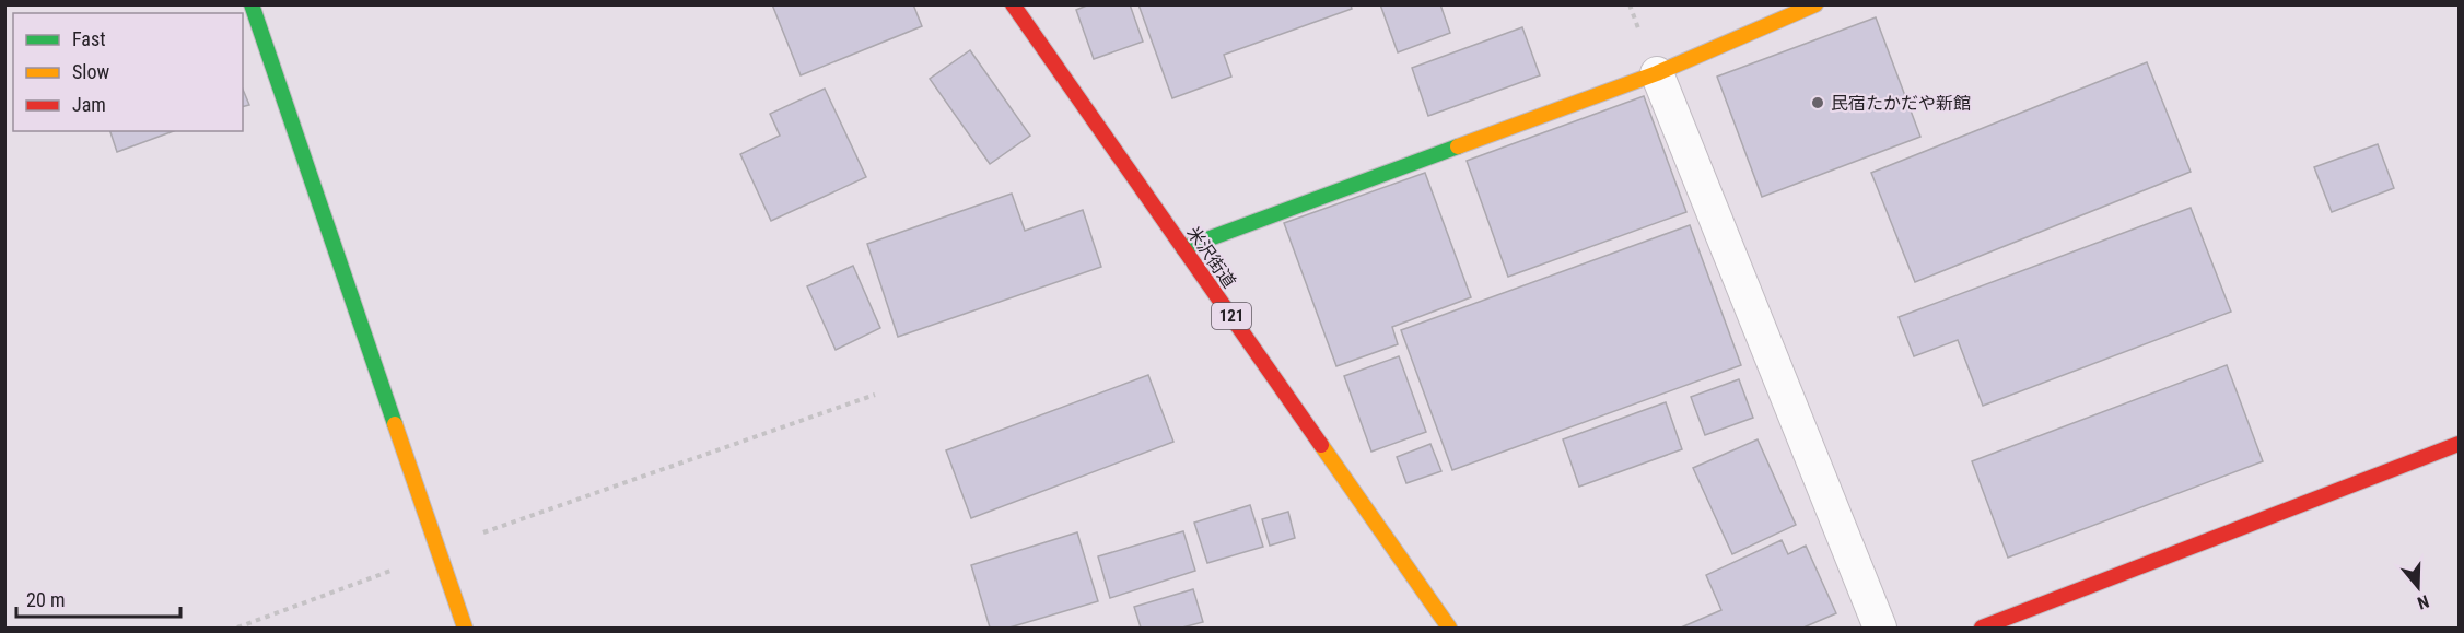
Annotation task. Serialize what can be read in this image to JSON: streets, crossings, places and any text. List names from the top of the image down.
{
  "streets": {
    "main road": ["米沢街道", "121"]
  },
  "places": ["民宿たかだや新館"],
  "legend": ["Fast", "Slow", "Jam"],
  "scale_bar": "20 m",
  "north": "bottom"
}
